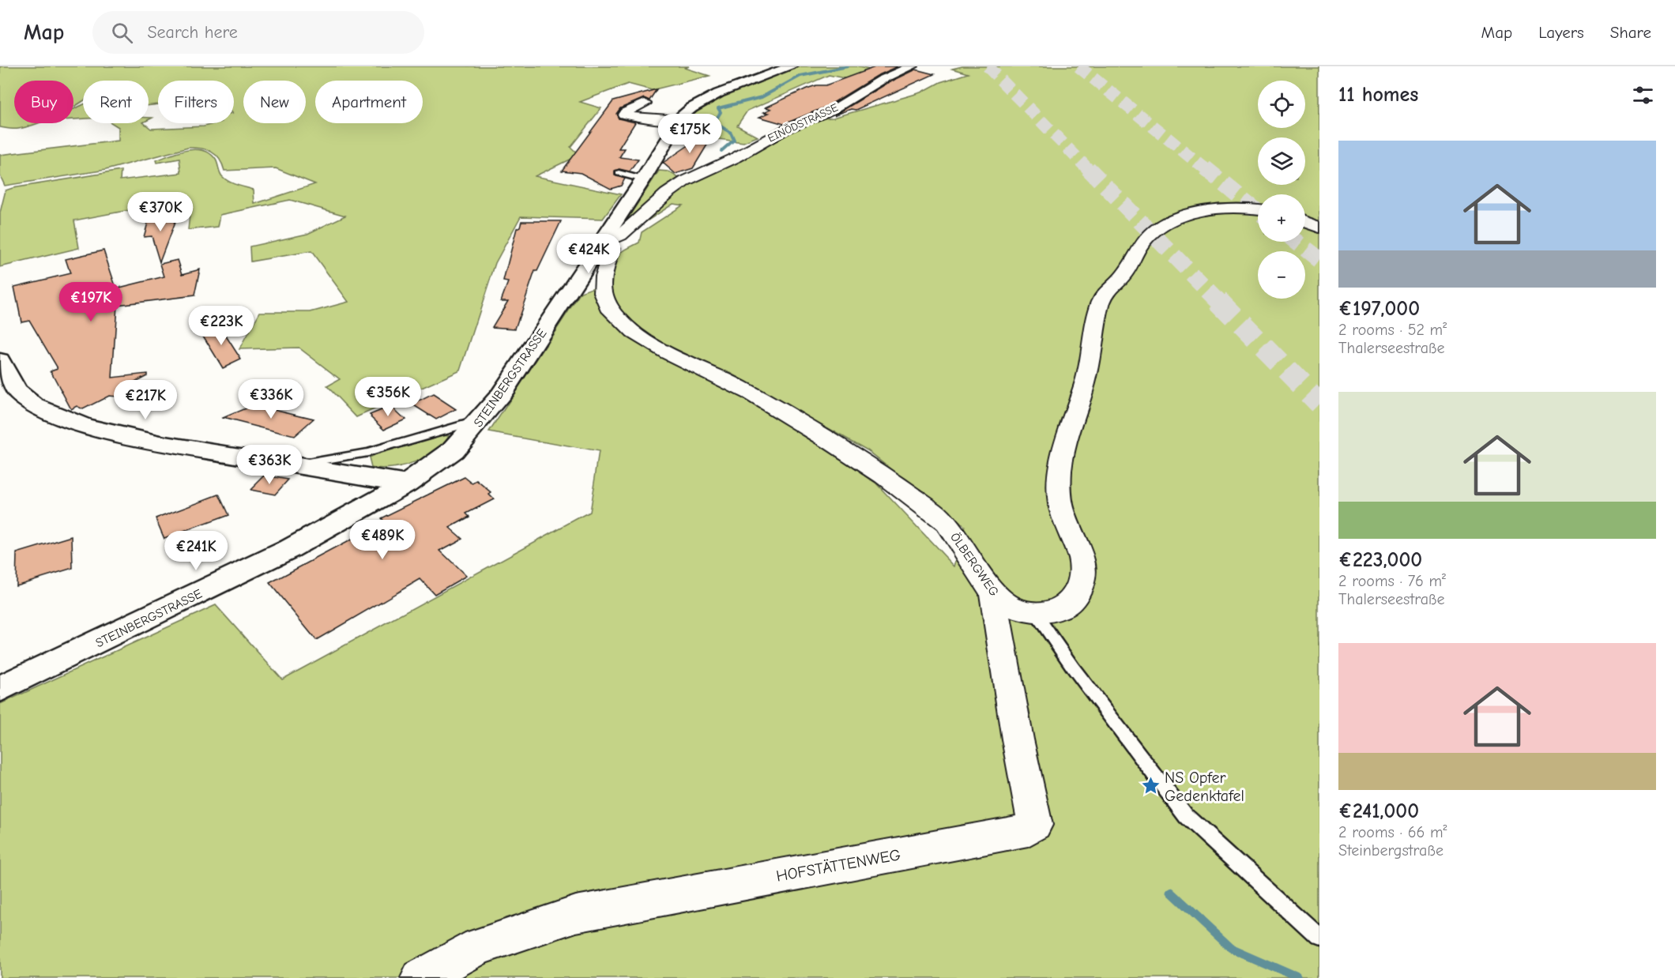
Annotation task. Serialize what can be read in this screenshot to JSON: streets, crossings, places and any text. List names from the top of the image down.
{
  "streets": {
    "main road": ["STEINBERGSTRASSE"],
    "street": ["EINÖDSTRASSE", "ÖLBERGWEG", "HOFSTÄTTENWEG"]
  },
  "crossings": [
    ["EINÖDSTRASSE", "STEINBERGSTRASSE"],
    ["EINÖDSTRASSE", "ÖLBERGWEG"],
    ["STEINBERGSTRASSE", "ÖLBERGWEG"],
    ["ÖLBERGWEG", "HOFSTÄTTENWEG"]
  ],
  "places": {
    "place": ["NS Opfer Gedenktafel"]
  },
  "page": {
    "header": "Map",
    "search": "Search here",
    "nav": ["Map", "Layers", "Share"],
    "heading": "11 homes",
    "map_buttons": ["+", "−"],
    "chip": [
      "Buy",
      "Rent",
      "Filters",
      "New",
      "Apartment"
    ],
    "price": [
      "€175K",
      "€370K",
      "€424K",
      "€197K",
      "€223K",
      "€356K",
      "€336K",
      "€217K",
      "€363K",
      "€489K",
      "€241K"
    ],
    "list": [
      {
        "name": "€197,000",
        "note": "2 rooms · 52 m² · Thalerseestraße"
      },
      {
        "name": "€223,000",
        "note": "2 rooms · 76 m² · Thalerseestraße"
      },
      {
        "name": "€241,000",
        "note": "2 rooms · 66 m² · Steinbergstraße"
      }
    ]
  }
}
